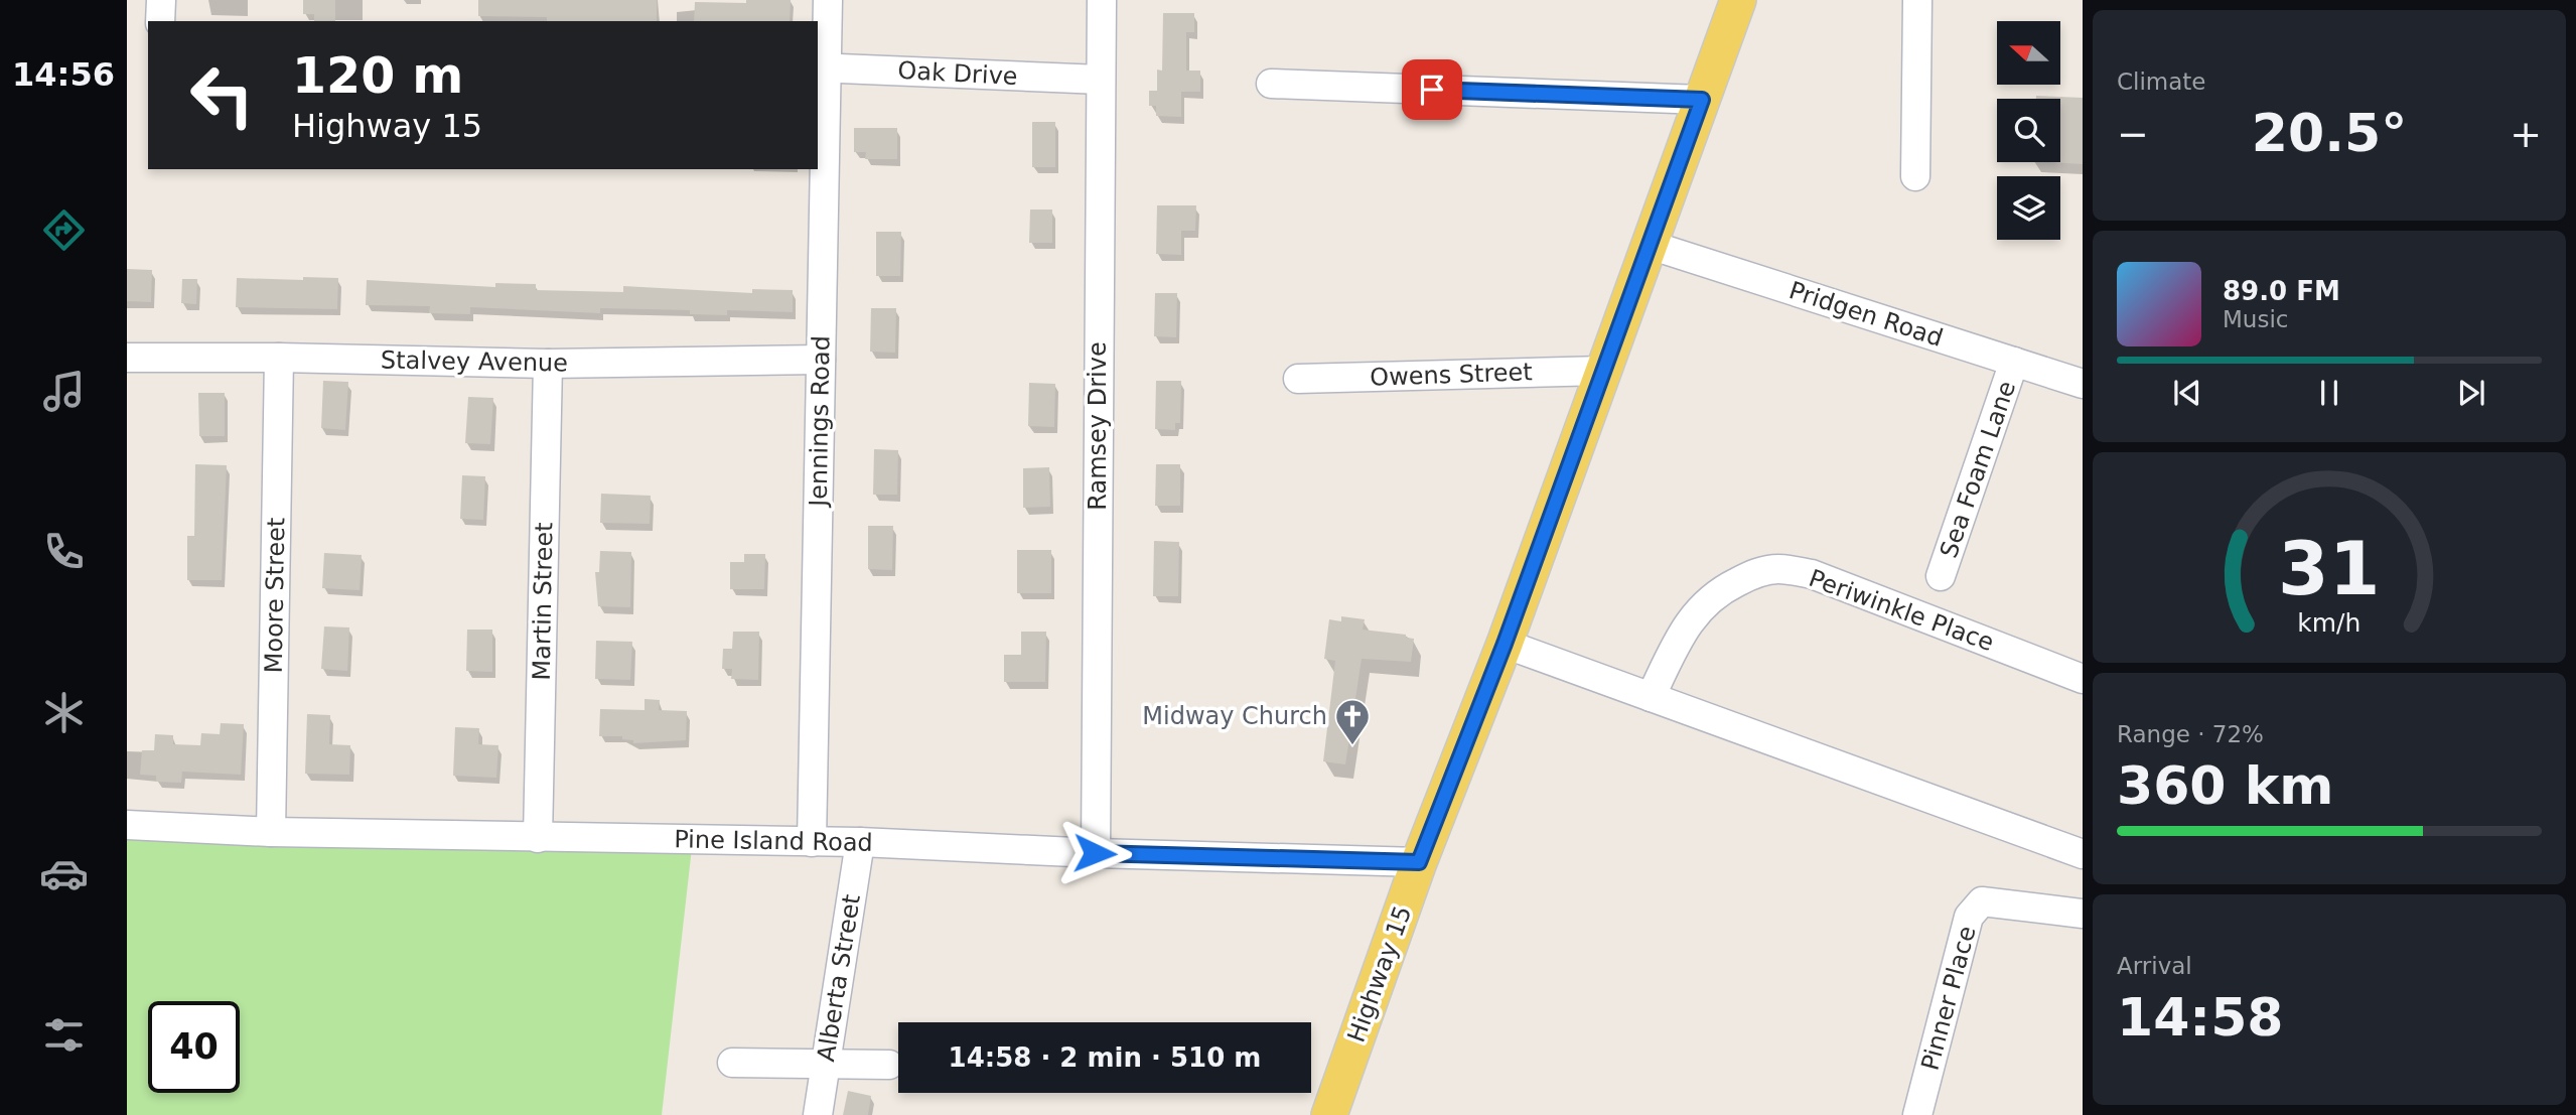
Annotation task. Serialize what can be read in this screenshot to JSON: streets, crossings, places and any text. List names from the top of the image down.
{
  "streets": {
    "main road": ["Highway 15"],
    "street": [
      "Oak Drive",
      "Pridgen Road",
      "Stalvey Avenue",
      "Owens Street",
      "Jennings Road",
      "Ramsey Drive",
      "Sea Foam Lane",
      "Moore Street",
      "Martin Street",
      "Periwinkle Place",
      "Pine Island Road",
      "Alberta Street",
      "Pinner Place"
    ]
  },
  "crossings": [
    ["Oak Drive", "Jennings Road"],
    ["Oak Drive", "Ramsey Drive"],
    ["Pridgen Road", "Sea Foam Lane"],
    ["Pridgen Road", "Highway 15"],
    ["Stalvey Avenue", "Jennings Road"],
    ["Stalvey Avenue", "Moore Street"],
    ["Stalvey Avenue", "Martin Street"],
    ["Owens Street", "Highway 15"],
    ["Jennings Road", "Pine Island Road"],
    ["Ramsey Drive", "Pine Island Road"],
    ["Moore Street", "Pine Island Road"],
    ["Martin Street", "Pine Island Road"],
    ["Pine Island Road", "Highway 15"],
    ["Pine Island Road", "Alberta Street"]
  ],
  "places": {
    "church": ["Midway Church"]
  },
  "north": "left",
  "page": {
    "tabs": "14:56",
    "tile": [
      "Climate",
      ["Range · 72%", "360 km"],
      ["Arrival", "14:58"]
    ],
    "turn": ["120 m", "Highway 15"],
    "heat": ["−", "20.5°", "+"],
    "song": ["89.0 FM", "Music"],
    "limit": "40",
    "trip": "14:58 · 2 min · 510 m",
    "gauge": ["31", "km/h"]
  }
}
